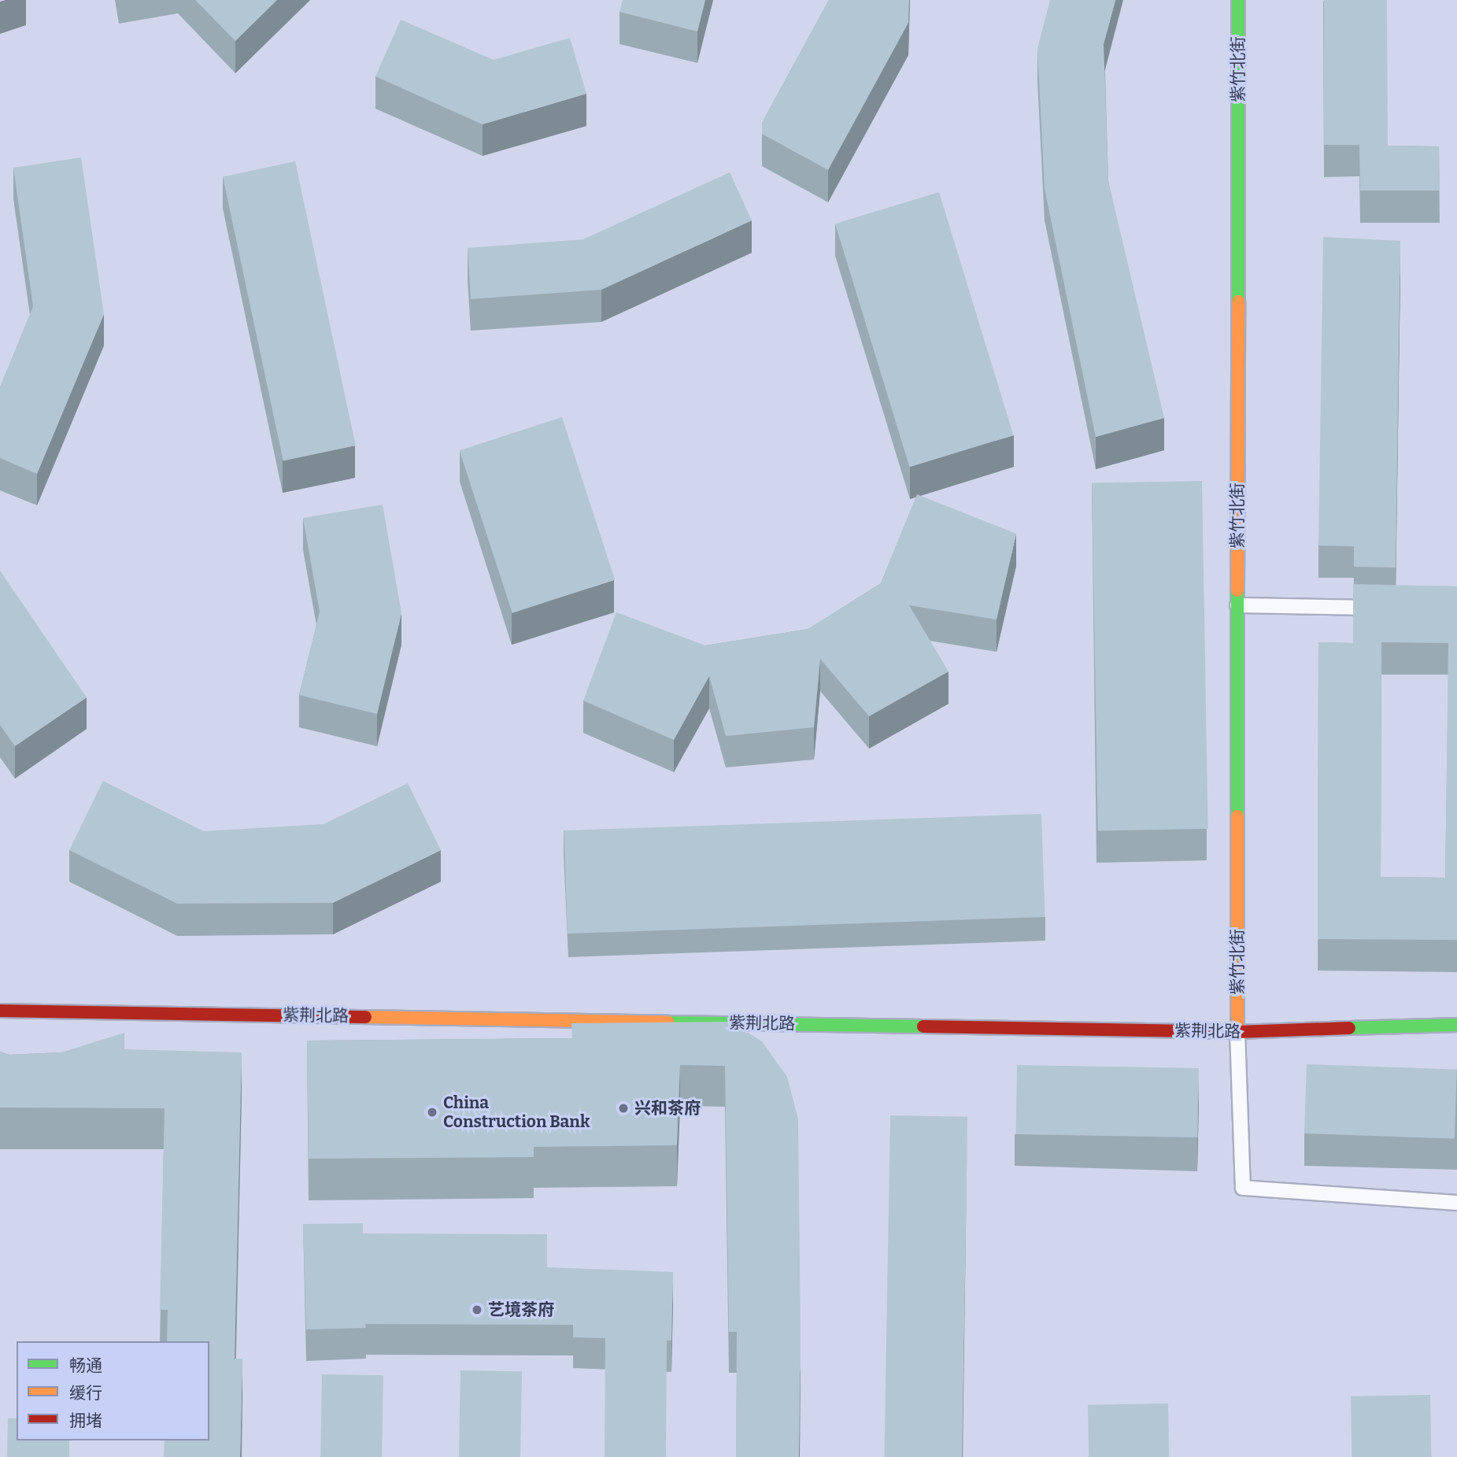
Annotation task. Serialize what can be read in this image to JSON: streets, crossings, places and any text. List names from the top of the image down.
{
  "streets": {
    "street": ["紫竹北街", "紫荆北路"]
  },
  "crossings": [
    ["紫竹北街", "紫荆北路"]
  ],
  "places": ["兴和茶府", "China Construction Bank", "艺境茶府"],
  "legend": ["畅通", "缓行", "拥堵"]
}
